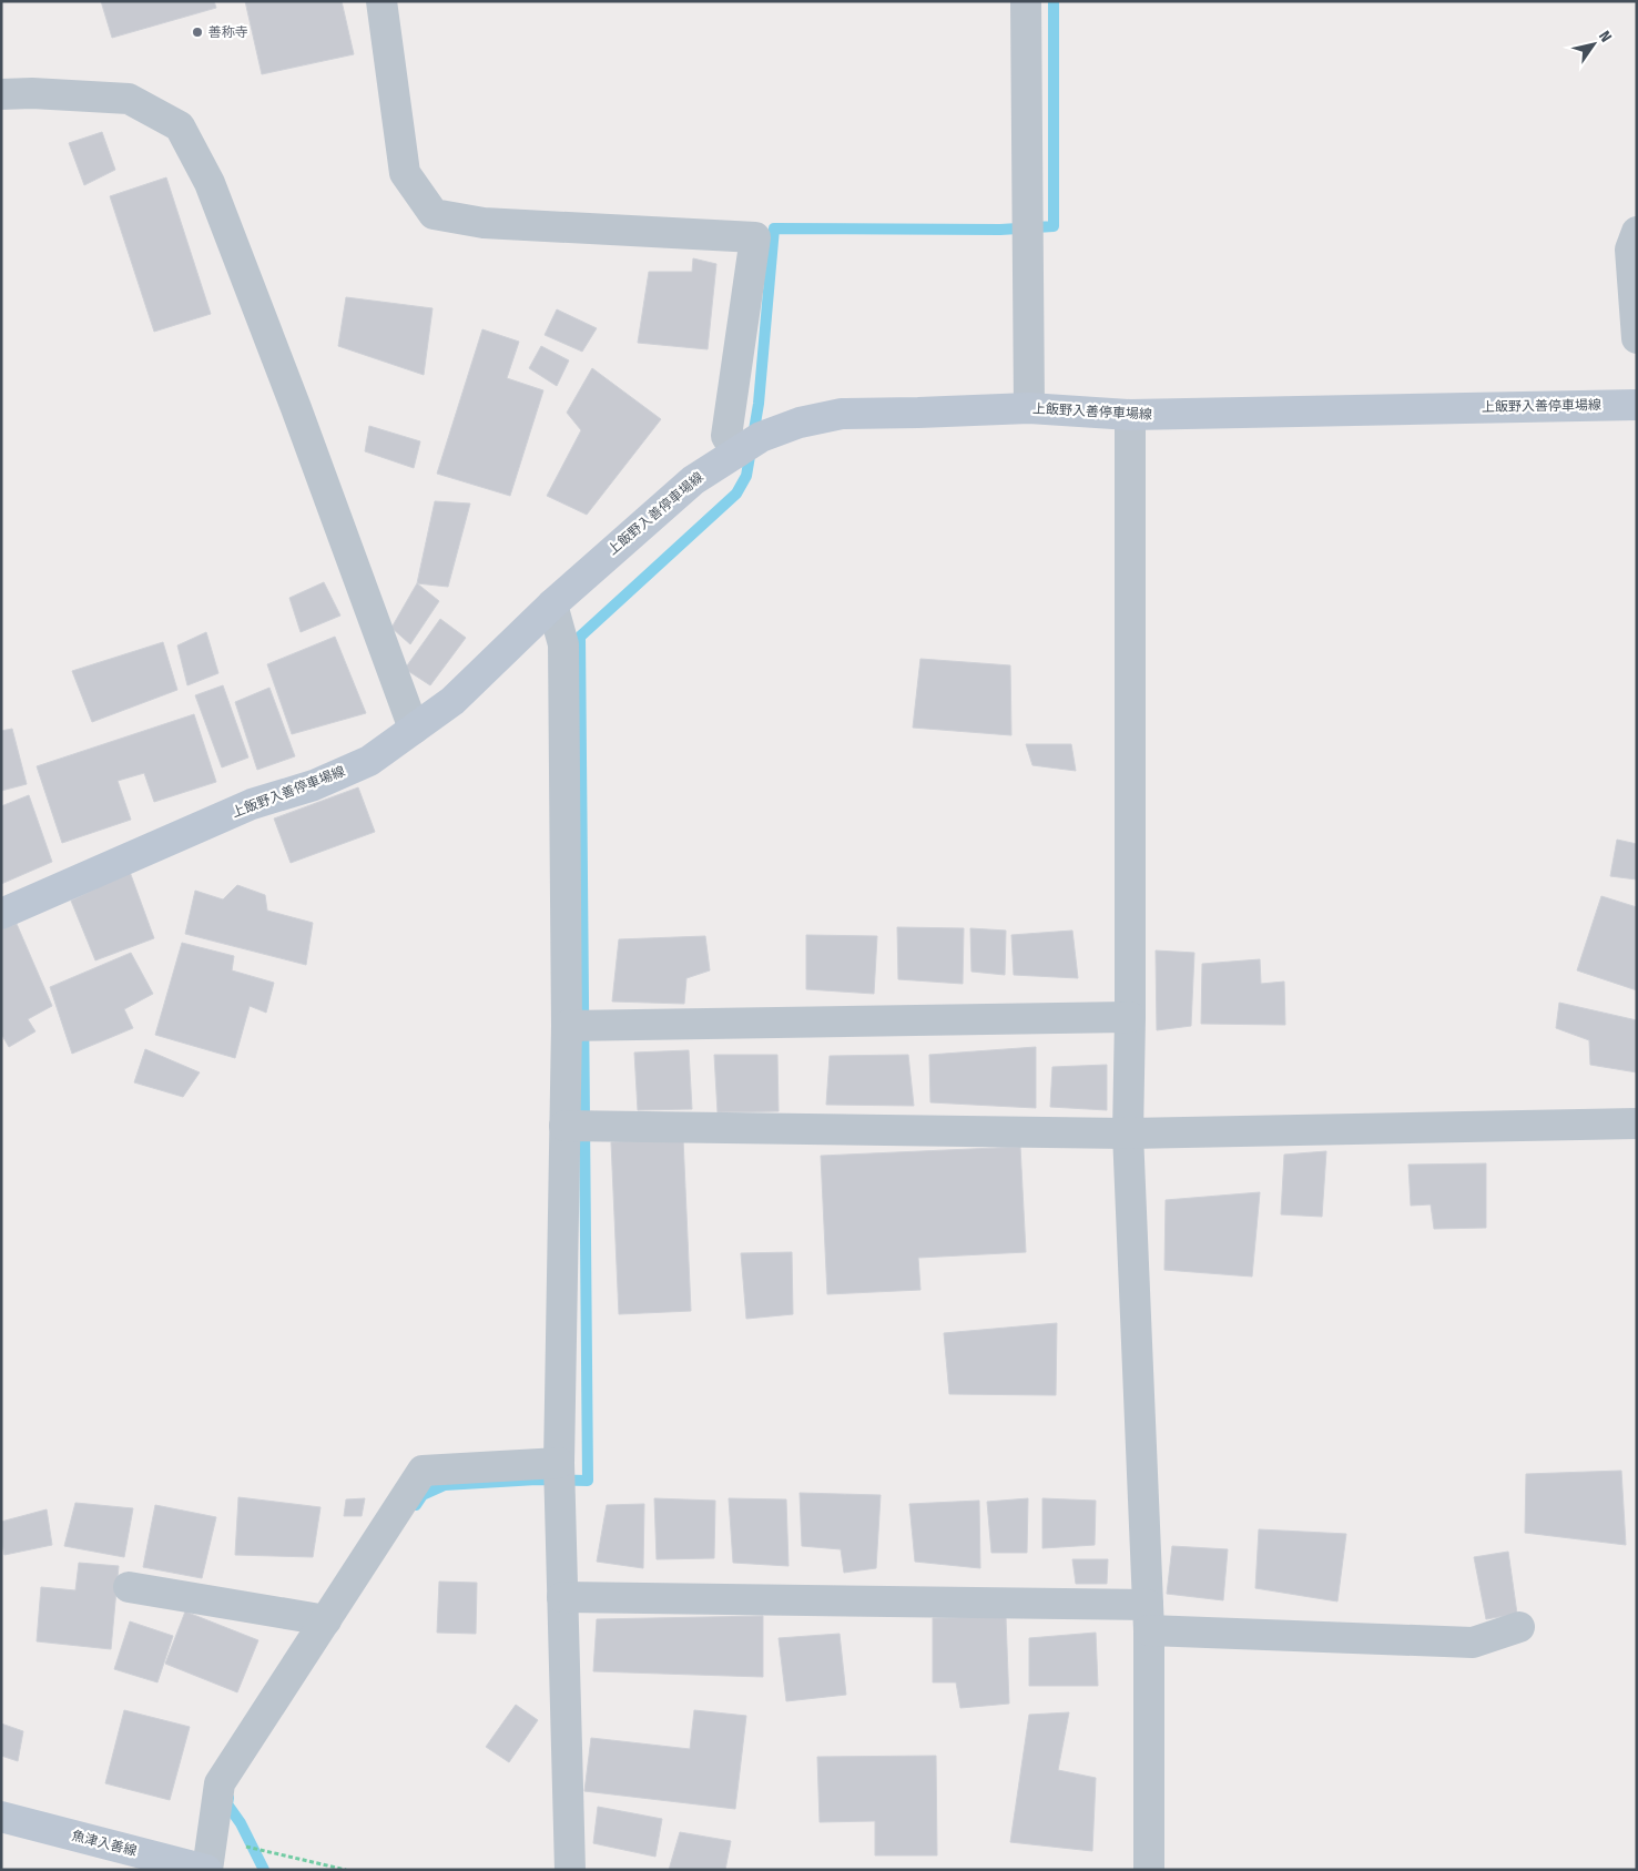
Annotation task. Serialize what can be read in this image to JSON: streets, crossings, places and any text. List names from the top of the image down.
{
  "streets": {
    "main road": ["上飯野入善停車場線", "魚津入善線"]
  },
  "places": ["善称寺"],
  "north": "top right"
}
